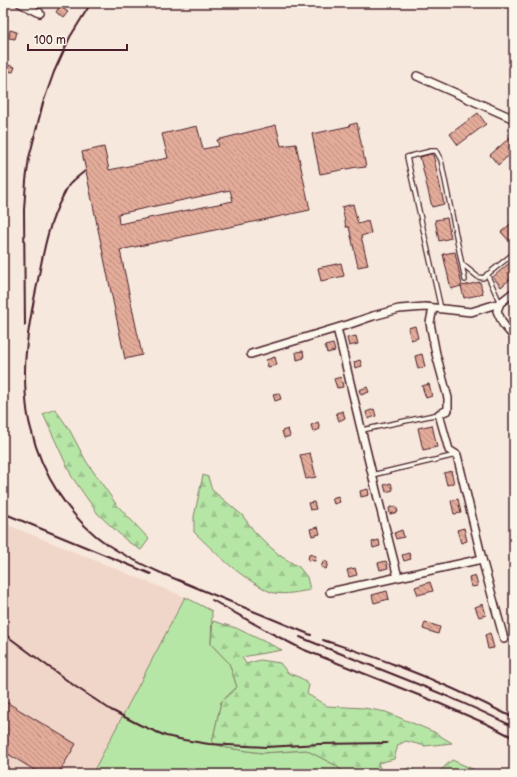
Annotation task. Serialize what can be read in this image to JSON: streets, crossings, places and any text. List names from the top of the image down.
{
  "scale_bar": "100 m"
}
